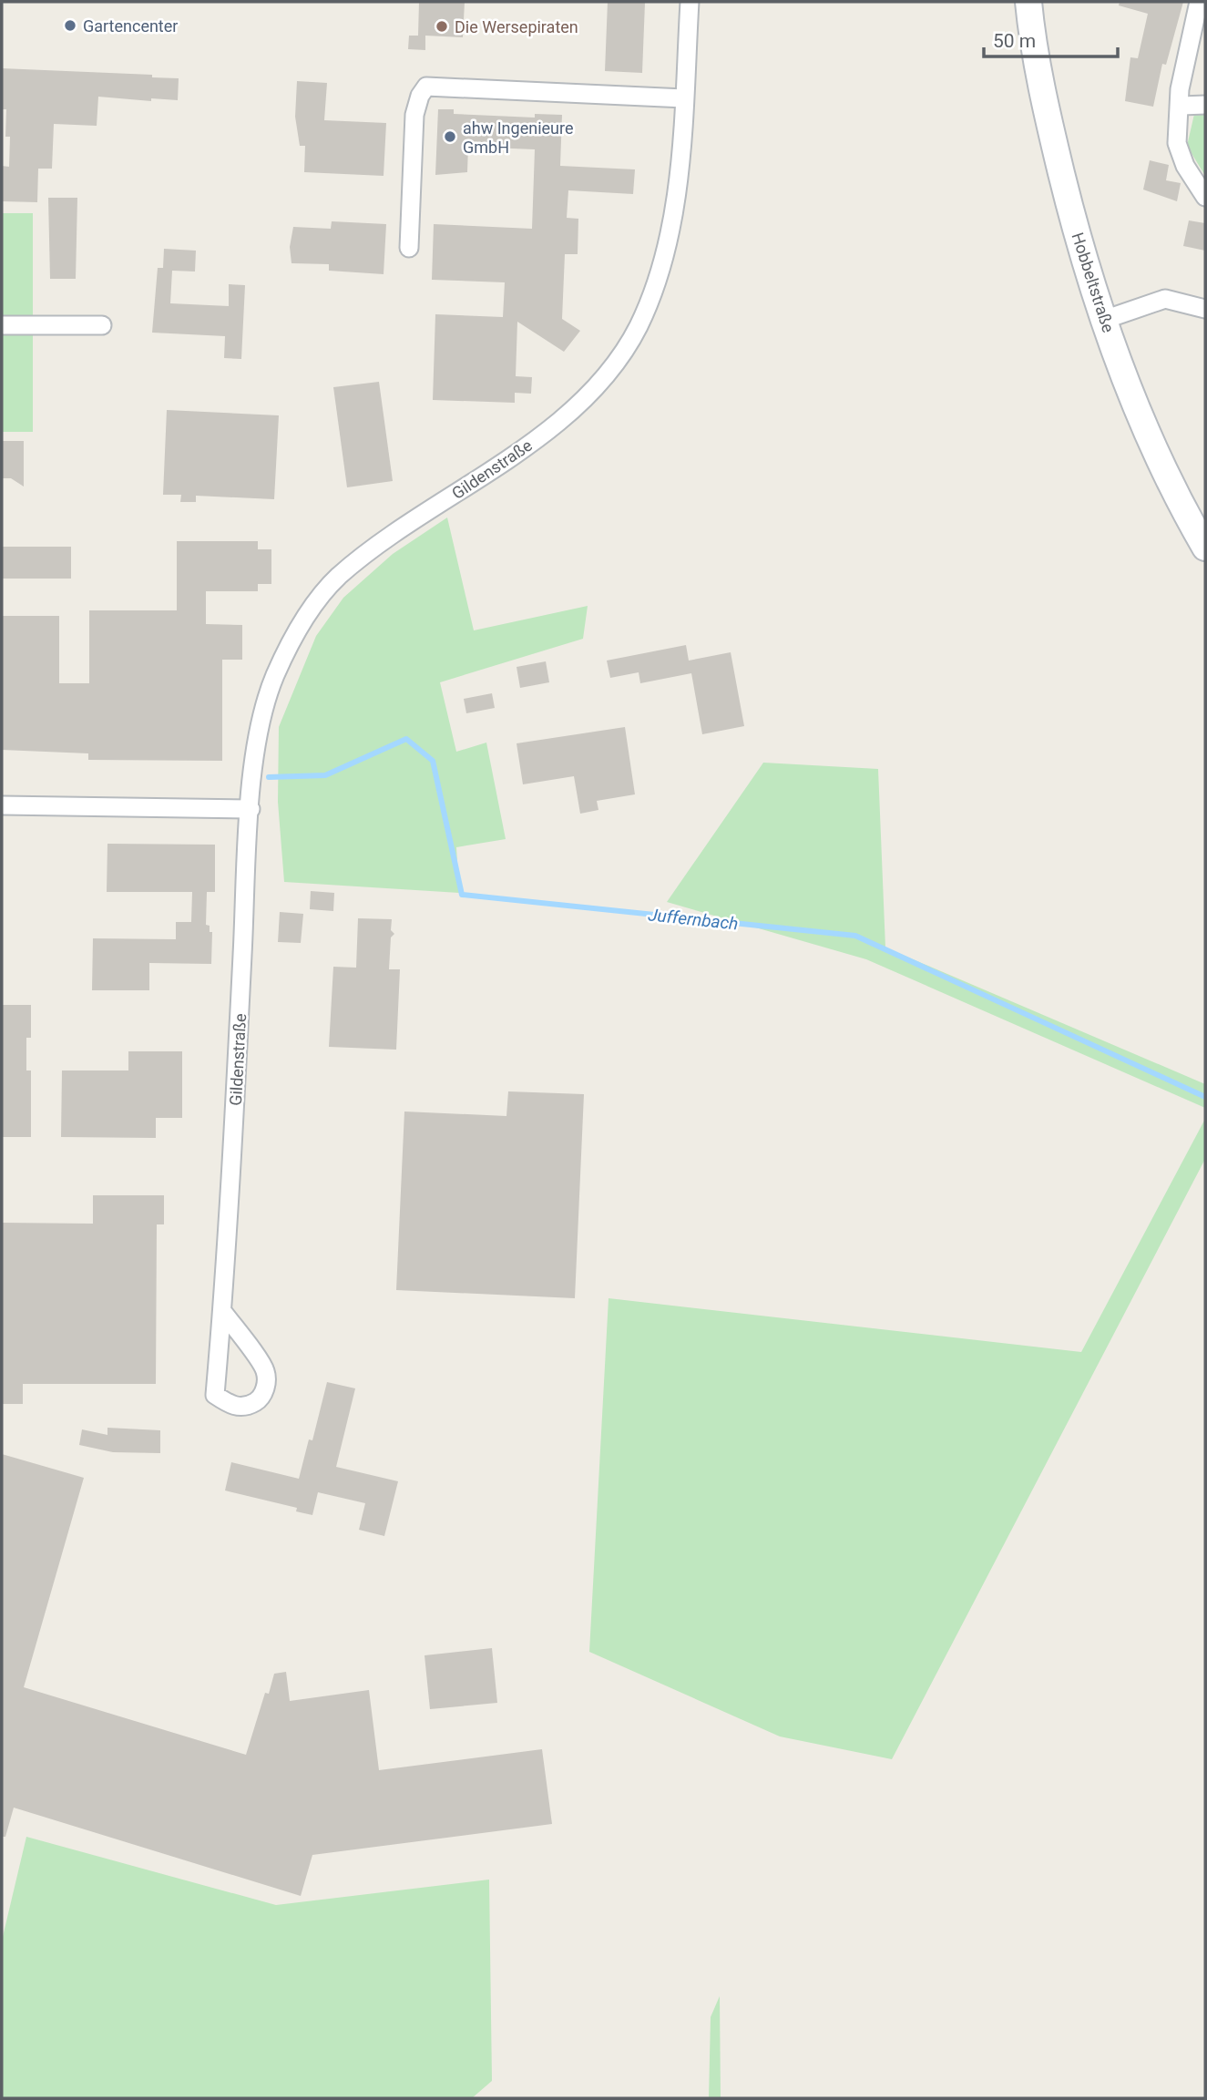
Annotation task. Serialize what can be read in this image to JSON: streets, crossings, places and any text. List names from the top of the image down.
{
  "streets": {
    "street": ["Hobbeltstraße", "Gildenstraße"]
  },
  "water": ["Juffernbach"],
  "places": ["Gartencenter", "Die Wersepiraten", "ahw Ingenieure GmbH"],
  "scale_bar": "50 m"
}
